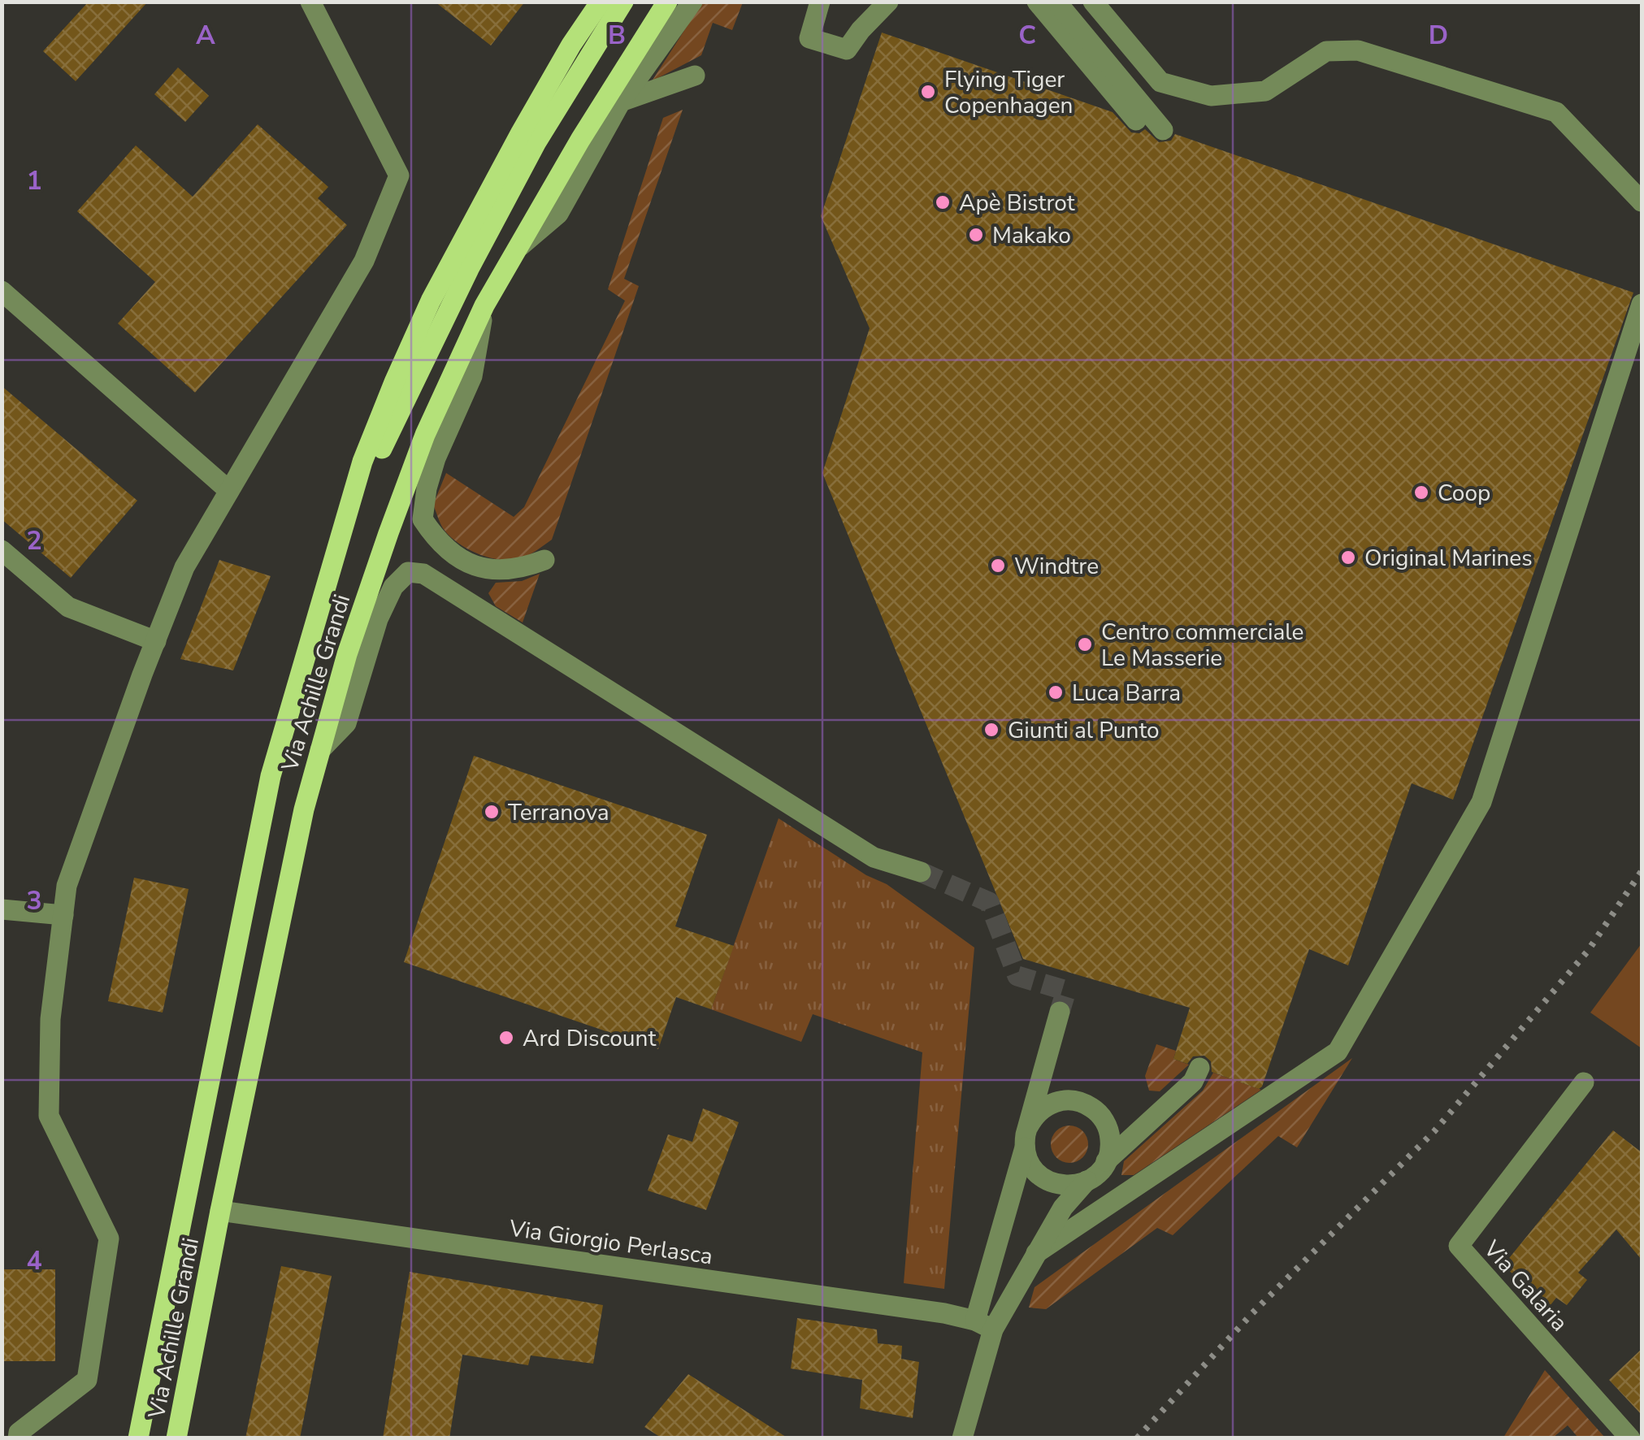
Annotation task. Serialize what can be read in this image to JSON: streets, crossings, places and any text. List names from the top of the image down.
{
  "streets": {
    "main road": ["Via Achille Grandi"],
    "street": ["Via Giorgio Perlasca", "Via Galaria"]
  },
  "crossings": [
    ["Via Achille Grandi", "Via Giorgio Perlasca"]
  ],
  "places": [
    "Flying Tiger Copenhagen",
    "Apè Bistrot",
    "Makako",
    "Coop",
    "Original Marines",
    "Windtre",
    "Centro commerciale Le Masserie",
    "Luca Barra",
    "Giunti al Punto",
    "Terranova",
    "Ard Discount"
  ],
  "grid": {
    "columns": [
      "A",
      "B",
      "C",
      "D"
    ],
    "rows": [
      "1",
      "2",
      "3",
      "4"
    ]
  }
}
